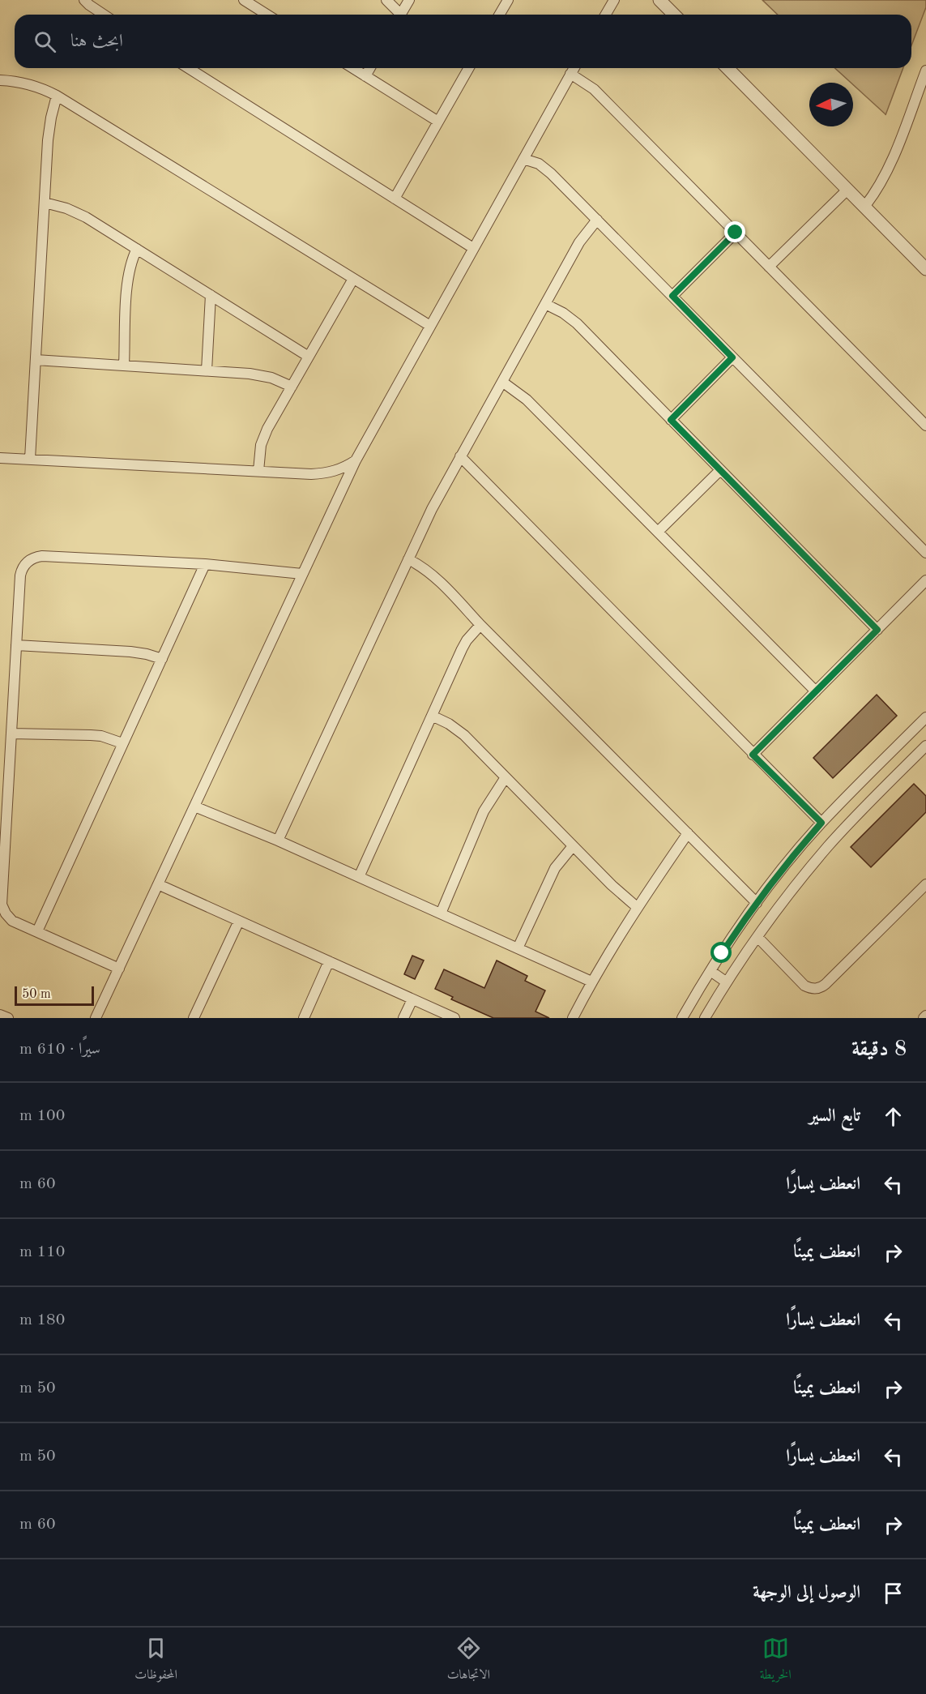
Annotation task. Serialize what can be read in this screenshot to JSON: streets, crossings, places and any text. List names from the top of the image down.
{
  "scale_bar": "50 m",
  "north": "left",
  "page": {
    "search": "ابحث هنا",
    "scale": "50 m",
    "heading": ["8 دقيقة", "سيرًا · 610 m"],
    "list": [
      ["تابع السير", "100 m"],
      ["انعطف يسارًا", "60 m"],
      ["انعطف يمينًا", "110 m"],
      ["انعطف يسارًا", "180 m"],
      ["انعطف يمينًا", "50 m"],
      ["انعطف يسارًا", "50 m"],
      ["انعطف يمينًا", "60 m"],
      "الوصول إلى الوجهة"
    ],
    "nav": ["الخريطة", "الاتجاهات", "المحفوظات"]
  }
}
